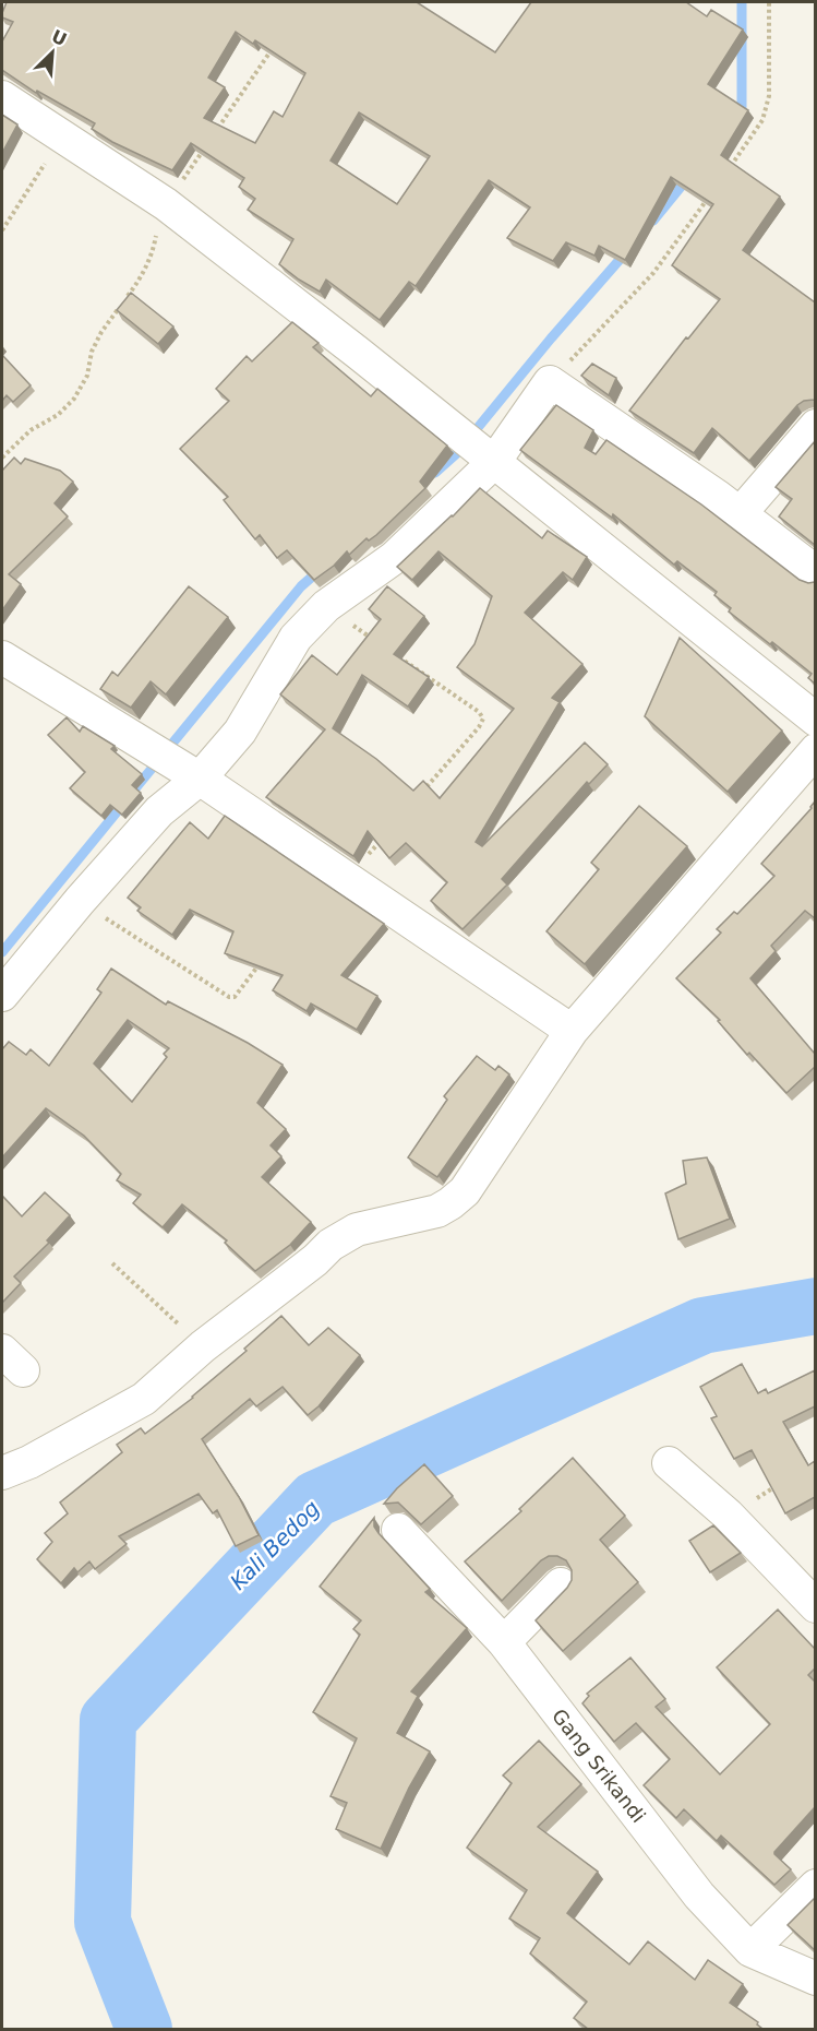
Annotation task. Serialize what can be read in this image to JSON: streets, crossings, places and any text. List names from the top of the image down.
{
  "streets": {
    "street": ["Gang Srikandi"]
  },
  "water": ["Kali Bedog"],
  "north": "top right"
}
